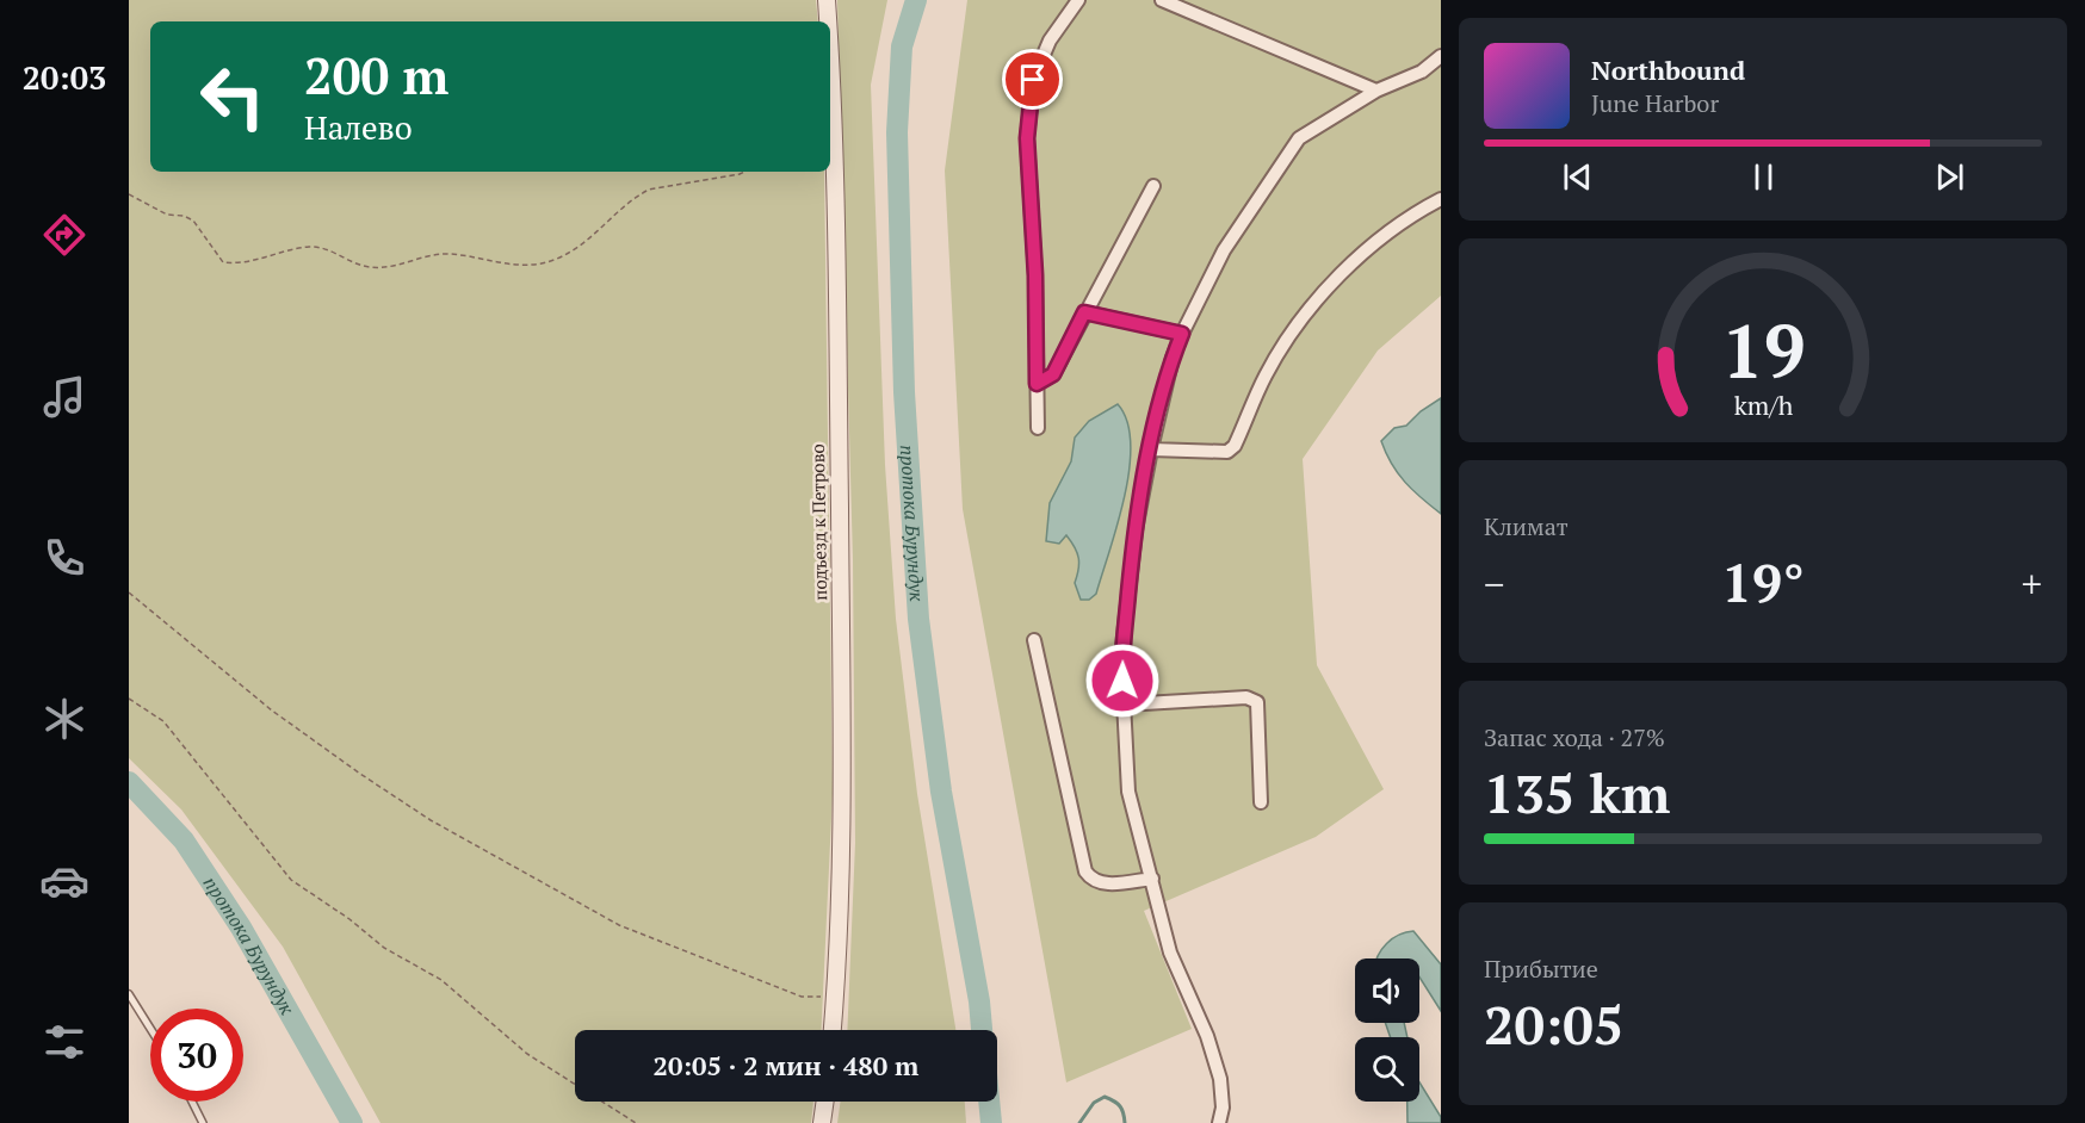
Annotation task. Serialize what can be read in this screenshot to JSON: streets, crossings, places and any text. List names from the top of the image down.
{
  "streets": {
    "street": ["подъезд к Петрово"]
  },
  "water": ["протока Бурундук"],
  "page": {
    "tabs": "20:03",
    "turn": ["200 m", "Налево"],
    "song": ["Northbound", "June Harbor"],
    "tile": [
      "Климат",
      ["Запас хода · 27%", "135 km"],
      ["Прибытие", "20:05"]
    ],
    "heat": ["−", "19°", "+"],
    "limit": "30",
    "trip": "20:05 · 2 мин · 480 m",
    "gauge": ["19", "km/h"]
  }
}
